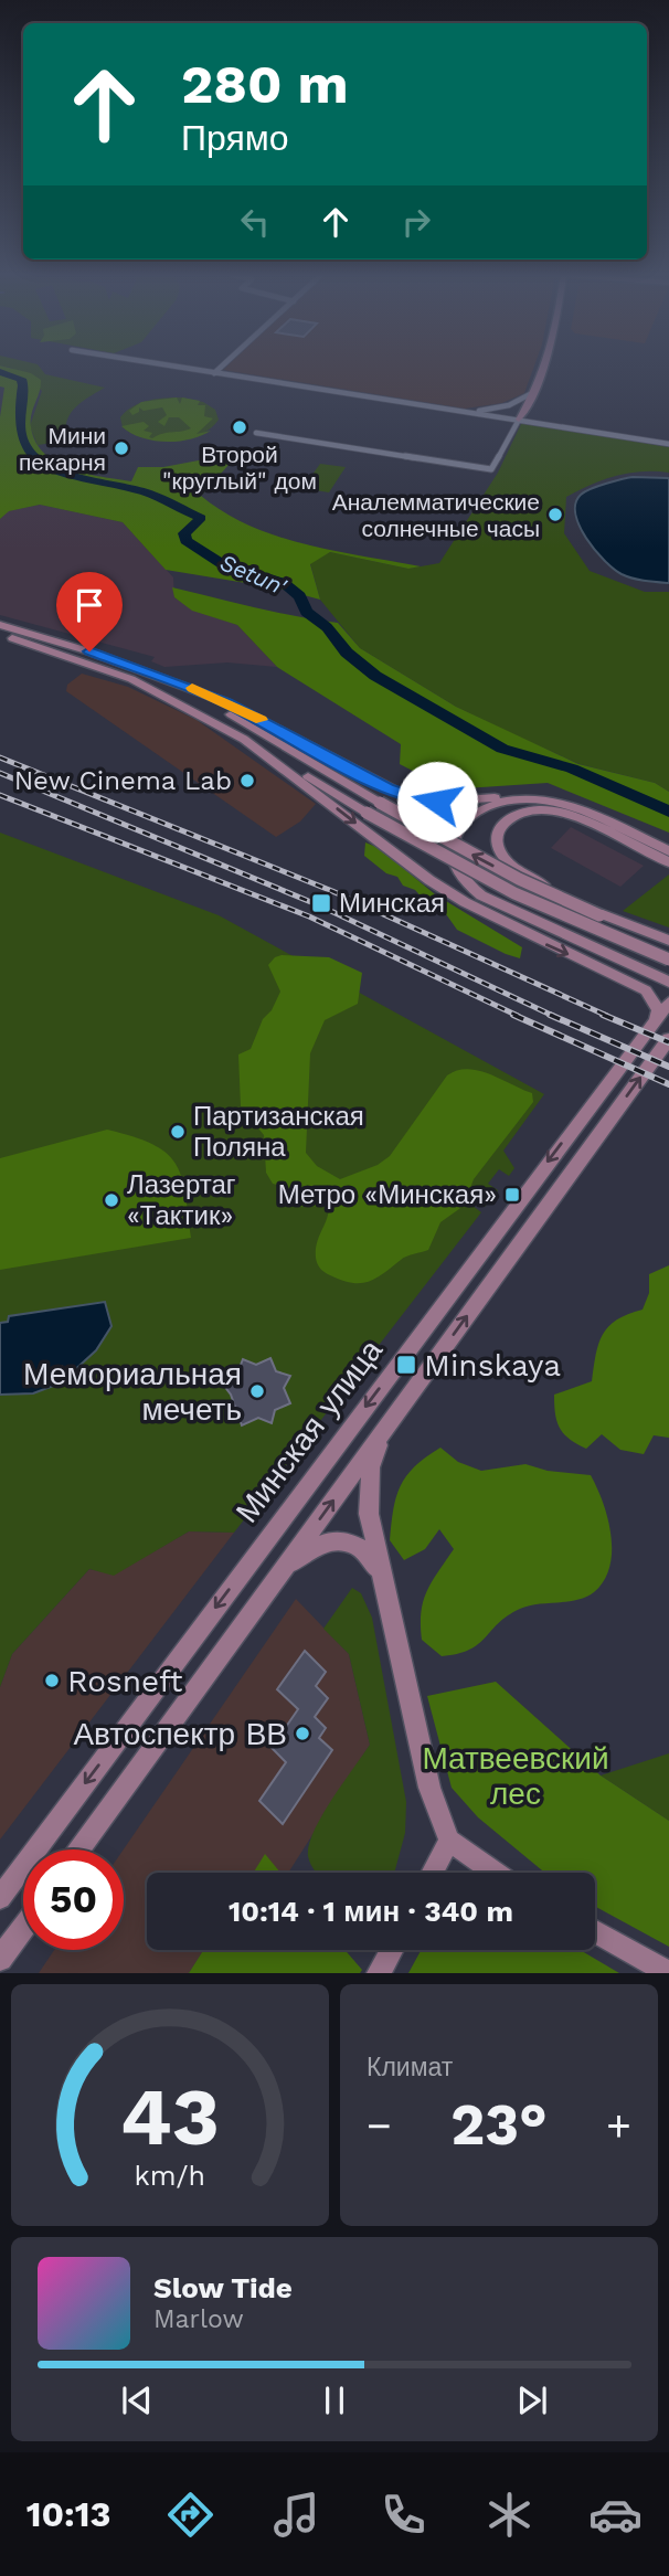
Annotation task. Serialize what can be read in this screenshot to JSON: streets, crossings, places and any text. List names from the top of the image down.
{
  "streets": {
    "main road": ["Минская улица"]
  },
  "water": ["Setun'"],
  "parks": ["Матвеевский лес"],
  "places": {
    "other": [
      "Второй \"круглый\" дом",
      "Мини пекарня",
      "Аналемматические солнечные часы",
      "New Cinema Lab",
      "Партизанская Поляна",
      "Лазертаг «Тактик»",
      "Мемориальная мечеть",
      "Rosneft",
      "Автоспектр ВВ"
    ],
    "transit": ["Минская", "Метро «Минская»", "Minskaya"]
  },
  "page": {
    "turn": ["280 m", "Прямо"],
    "limit": "50",
    "trip": "10:14 · 1 мин · 340 m",
    "tile": "Климат",
    "heat": ["−", "23°", "+"],
    "song": ["Slow Tide", "Marlow"],
    "tabs": "10:13",
    "gauge": ["43", "km/h"]
  }
}
